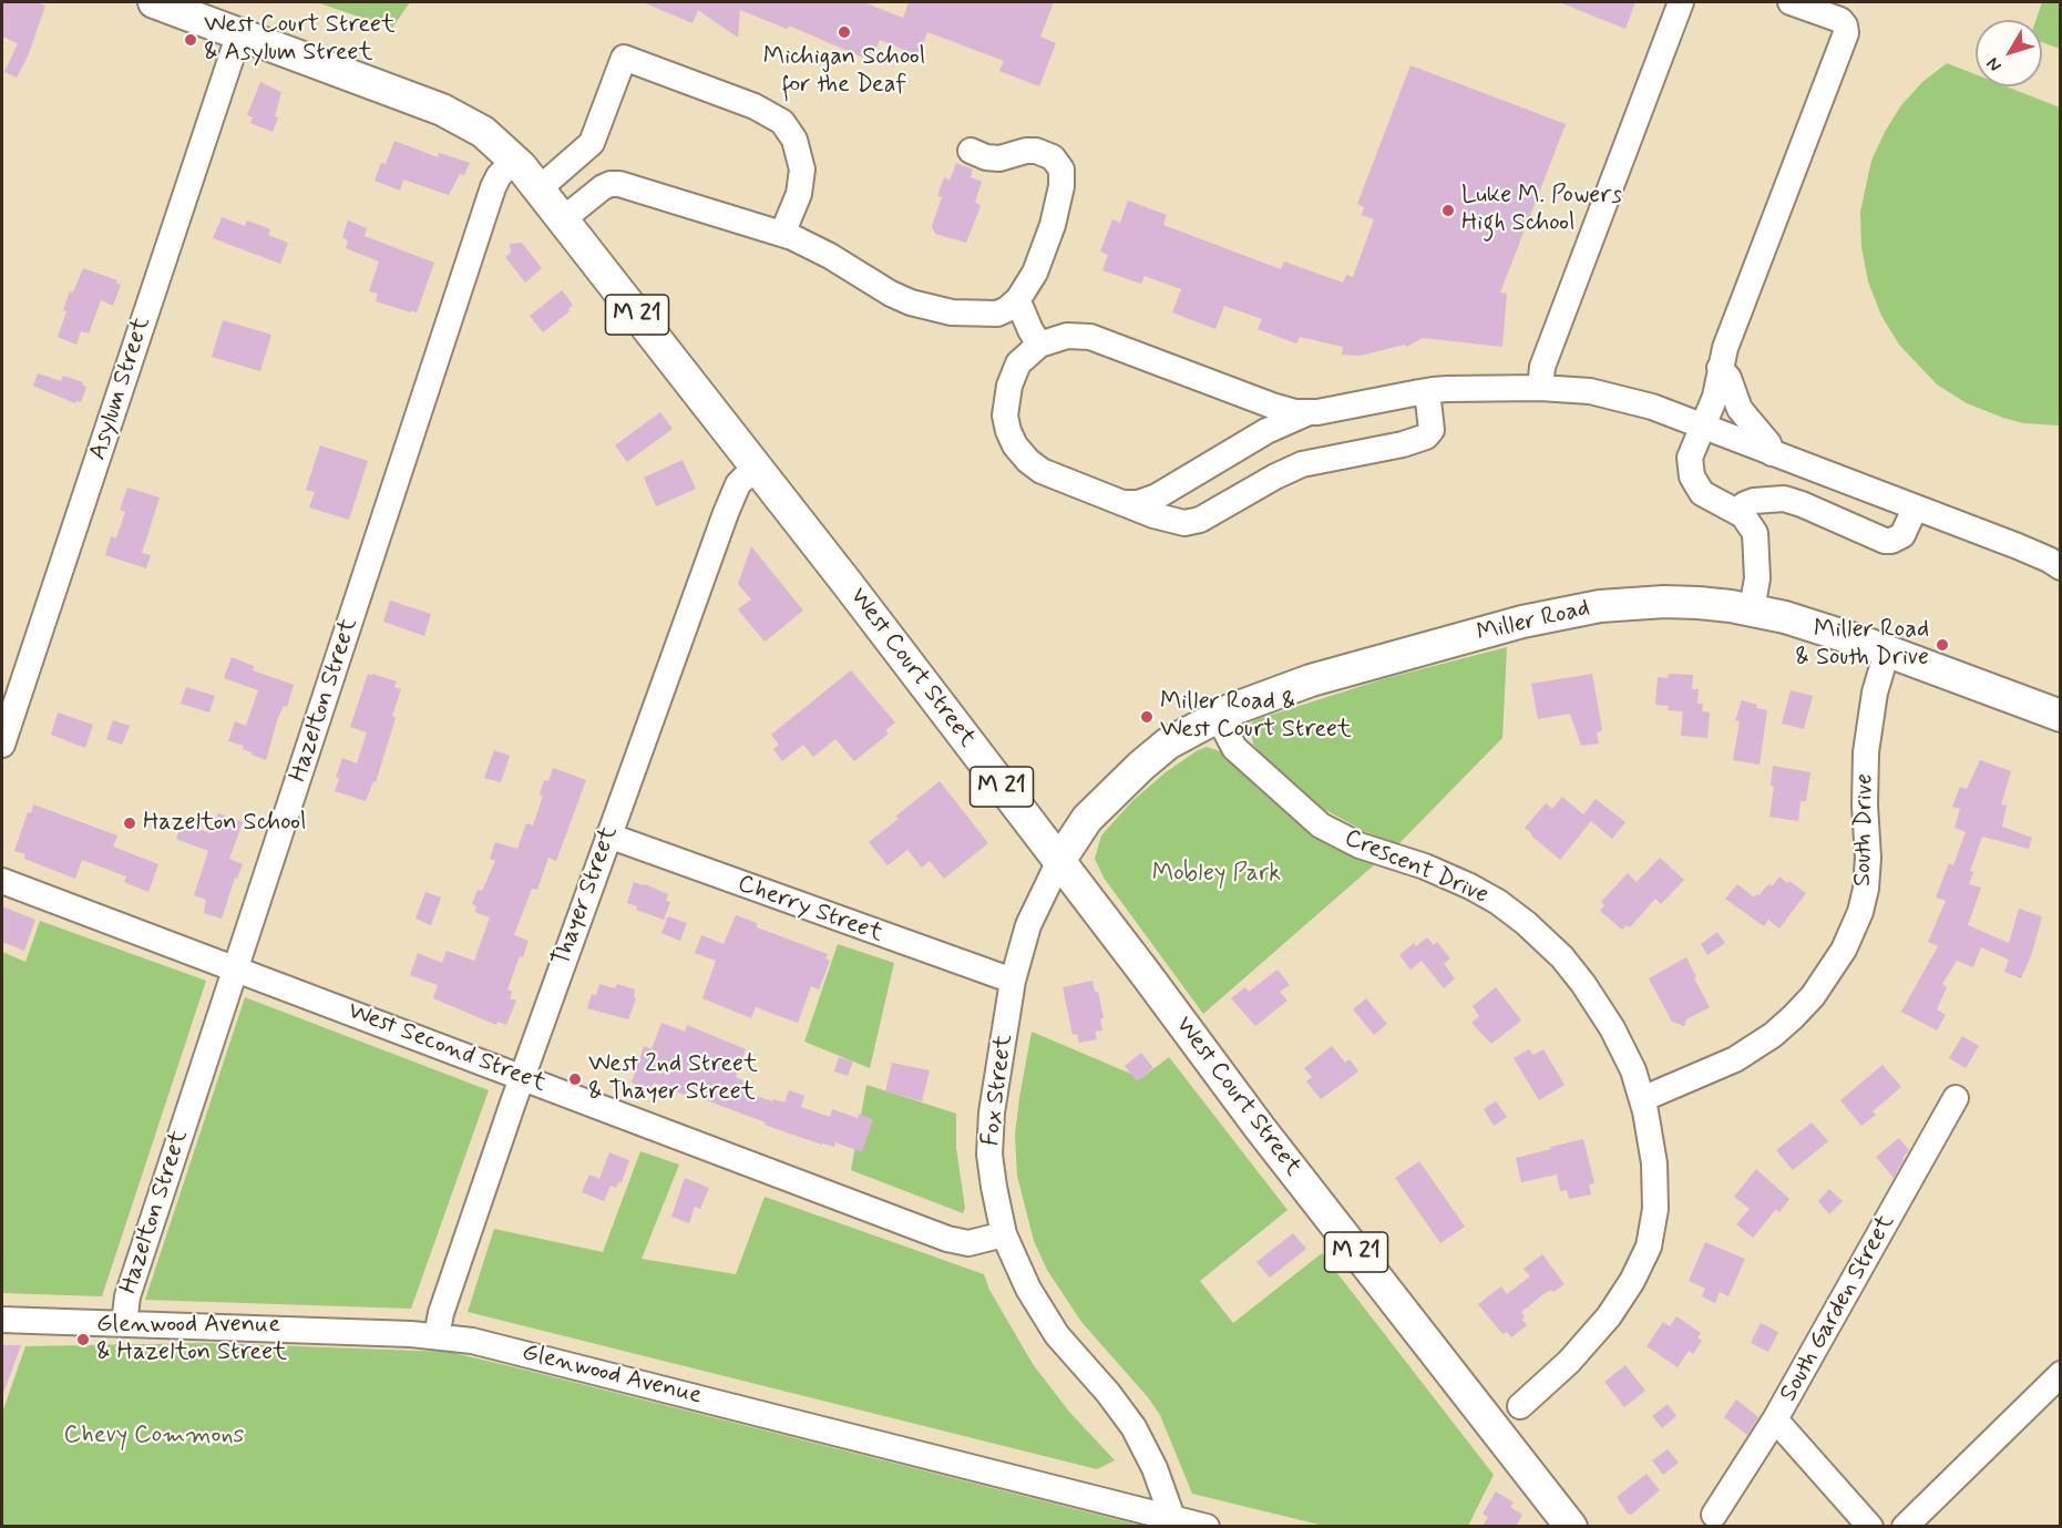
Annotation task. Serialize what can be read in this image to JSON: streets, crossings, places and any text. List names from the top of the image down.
{
  "streets": {
    "main road": ["M 21", "Miller Road", "West Court Street"],
    "street": [
      "Asylum Street",
      "Hazelton Street",
      "South Drive",
      "Crescent Drive",
      "Thayer Street",
      "Cherry Street",
      "West Second Street",
      "Fox Street",
      "South Garden Street",
      "Glenwood Avenue"
    ]
  },
  "crossings": [
    ["Asylum Street", "West Court Street"],
    ["Miller Road", "West Court Street"],
    ["Miller Road", "South Drive"],
    ["Miller Road", "Crescent Drive"],
    ["Miller Road", "Fox Street"],
    ["West Court Street", "Hazelton Street"],
    ["West Court Street", "Thayer Street"],
    ["West Court Street", "Fox Street"],
    ["Hazelton Street", "West Second Street"],
    ["Hazelton Street", "Glenwood Avenue"],
    ["South Drive", "Crescent Drive"],
    ["Thayer Street", "Cherry Street"],
    ["Thayer Street", "West Second Street"],
    ["Thayer Street", "Glenwood Avenue"],
    ["Cherry Street", "Fox Street"],
    ["West Second Street", "Fox Street"],
    ["Fox Street", "Glenwood Avenue"]
  ],
  "parks": ["Mobley Park", "Chevy Commons"],
  "places": [
    "Michigan School for the Deaf",
    "West Court Street & Asylum Street",
    "Luke M. Powers High School",
    "Miller Road & South Drive",
    "Miller Road & West Court Street",
    "Hazelton School",
    "West 2nd Street & Thayer Street",
    "Glenwood Avenue & Hazelton Street"
  ],
  "north": "bottom left"
}
